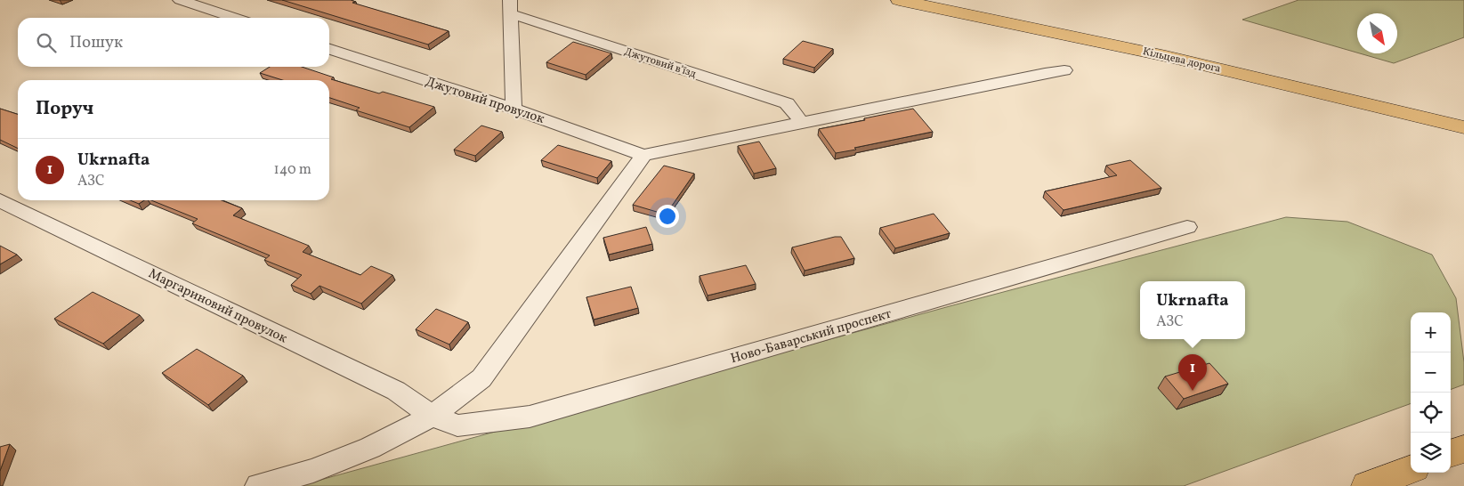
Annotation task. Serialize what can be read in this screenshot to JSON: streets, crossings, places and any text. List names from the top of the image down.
{
  "streets": {
    "main road": ["Кільцева дорога"],
    "street": [
      "Джутовий в’їзд",
      "Джутовий провулок",
      "Маргариновий провулок",
      "Ново-Баварський проспект"
    ]
  },
  "crossings": [
    ["Маргариновий провулок", "Ново-Баварський проспект"]
  ],
  "north": "bottom right",
  "page": {
    "search": "Пошук",
    "heading": "Поруч",
    "list": [
      {
        "mark": "1",
        "name": "Ukrnafta",
        "note": "АЗС",
        "value": "140 m"
      }
    ],
    "popup": ["Ukrnafta", "АЗС"],
    "map_buttons": ["+", "−"],
    "pins": "1"
  }
}
